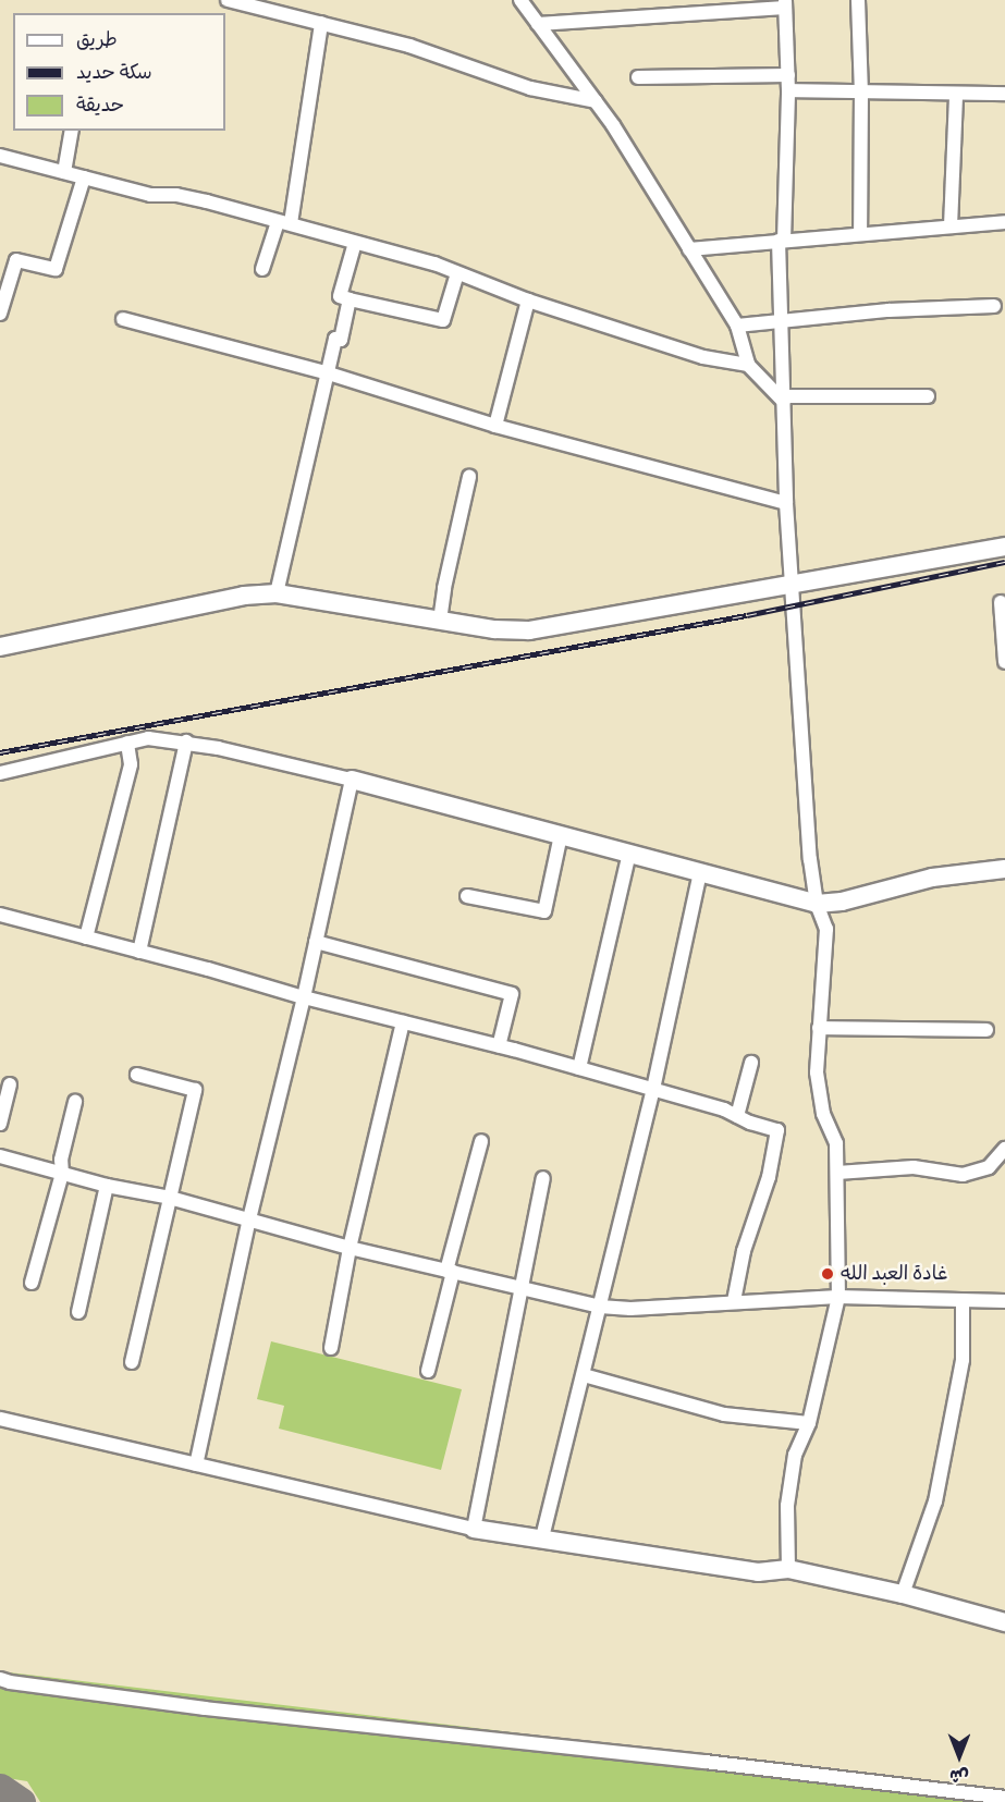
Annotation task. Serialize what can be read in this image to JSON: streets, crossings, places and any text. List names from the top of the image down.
{
  "places": ["غادة العبد الله"],
  "legend": ["طريق", "سكة حديد", "حديقة"],
  "north": "bottom"
}
